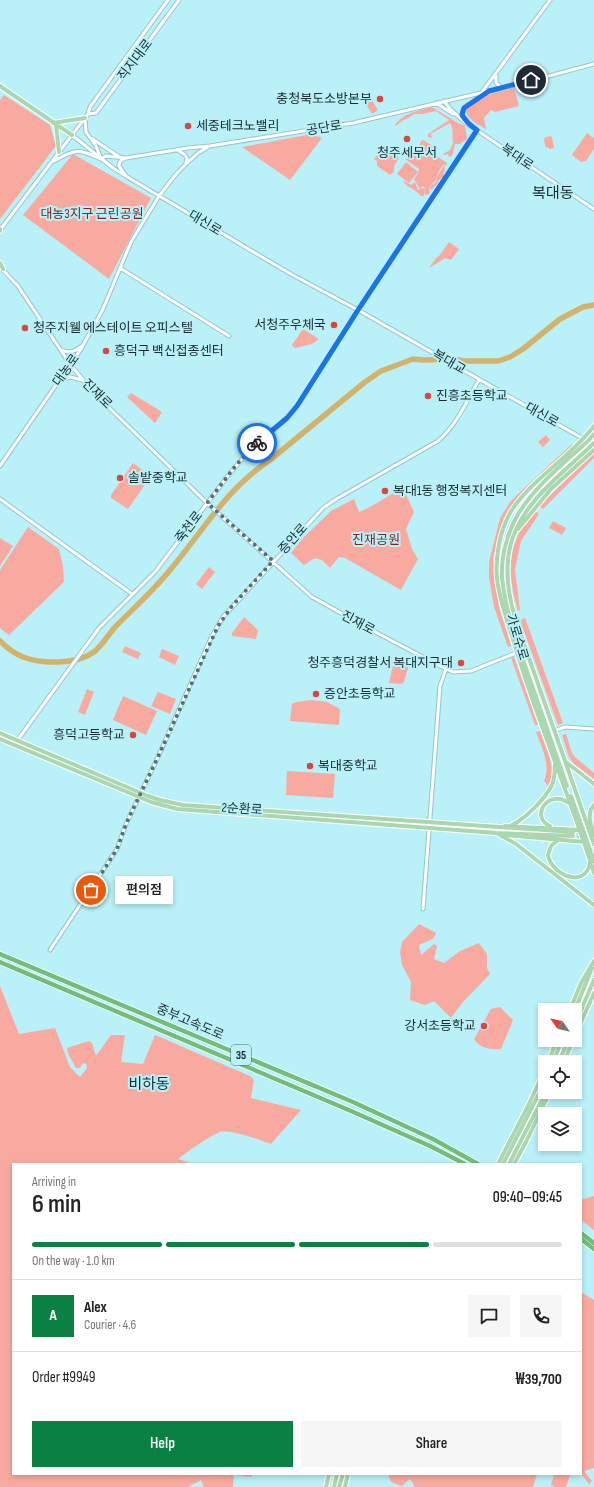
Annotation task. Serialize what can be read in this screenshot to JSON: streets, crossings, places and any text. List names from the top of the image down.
{
  "streets": {
    "highway": ["중부고속도로", "35"],
    "main road": ["대신로", "가로수로", "2순환로"],
    "street": [
      "직지대로",
      "공단로",
      "복대로",
      "복대교",
      "대농로",
      "진재로",
      "죽천로",
      "증안로"
    ]
  },
  "crossings": [
    ["직지대로", "대신로"],
    ["공단로", "복대로"],
    ["공단로", "대농로"],
    ["복대로", "죽천로"],
    ["대신로", "복대교"],
    ["대신로", "대농로"],
    ["대신로", "죽천로"],
    ["대신로", "증안로"],
    ["대신로", "가로수로"],
    ["복대교", "증안로"],
    ["대농로", "진재로"],
    ["진재로", "죽천로"],
    ["진재로", "증안로"],
    ["진재로", "가로수로"],
    ["죽천로", "2순환로"],
    ["증안로", "2순환로"],
    ["가로수로", "2순환로"]
  ],
  "districts": ["복대동", "비하동"],
  "parks": ["대농3지구 근린공원", "진재공원"],
  "places": [
    "충청북도소방본부",
    "세중테크노밸리",
    "청주세무서",
    "서청주우체국",
    "청주지웰 에스테이트 오피스텔",
    "흥덕구 백신접종센터",
    "진흥초등학교",
    "솔밭중학교",
    "복대1동 행정복지센터",
    "청주흥덕경찰서 복대지구대",
    "증안초등학교",
    "흥덕고등학교",
    "복대중학교",
    "편의점",
    "강서초등학교"
  ],
  "north": "top left",
  "page": {
    "bubble": "편의점",
    "heading": ["6 min", "Arriving in", "09:40–09:45"],
    "panel": [
      "Alex",
      "Courier · 4.6",
      "Order #9949",
      "₩39,700"
    ],
    "bar": "On the way · 1.0 km",
    "round": "A",
    "buttons": ["Help", "Share"]
  }
}
